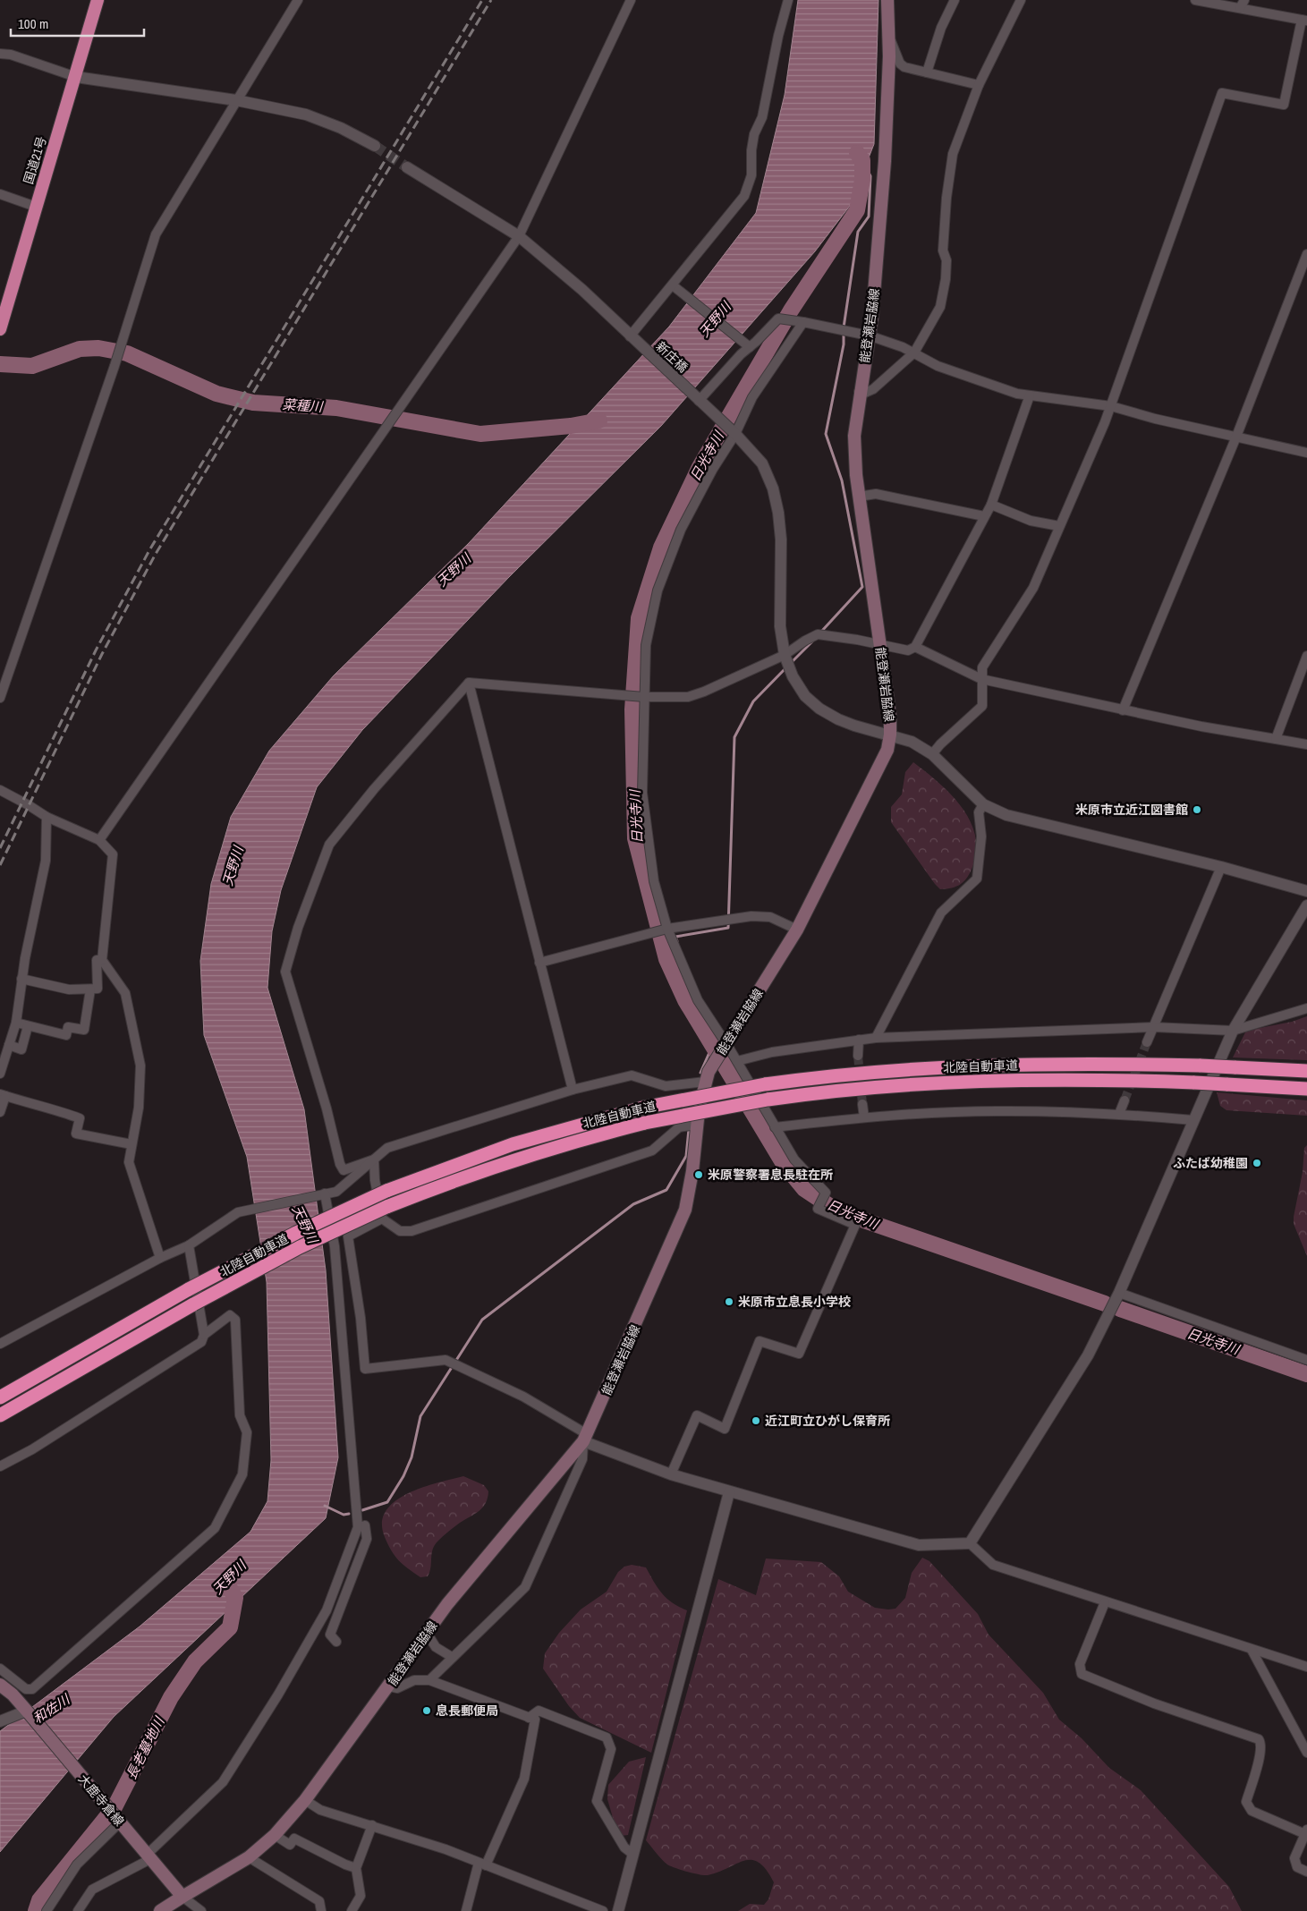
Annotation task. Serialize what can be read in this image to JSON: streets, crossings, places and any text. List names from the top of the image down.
{
  "streets": {
    "highway": ["国道21号", "北陸自動車道"],
    "main road": ["能登瀬岩脇線", "大鹿寺倉線"],
    "street": ["新庄橋"]
  },
  "crossings": [
    ["能登瀬岩脇線", "新庄橋"],
    ["能登瀬岩脇線", "大鹿寺倉線"]
  ],
  "water": [
    "天野川",
    "菜種川",
    "日光寺川",
    "和佐川",
    "長老墓地川"
  ],
  "places": [
    "米原市立近江図書館",
    "ふたば幼稚園",
    "米原警察署息長駐在所",
    "米原市立息長小学校",
    "近江町立ひがし保育所",
    "息長郵便局"
  ],
  "scale_bar": "100 m"
}
